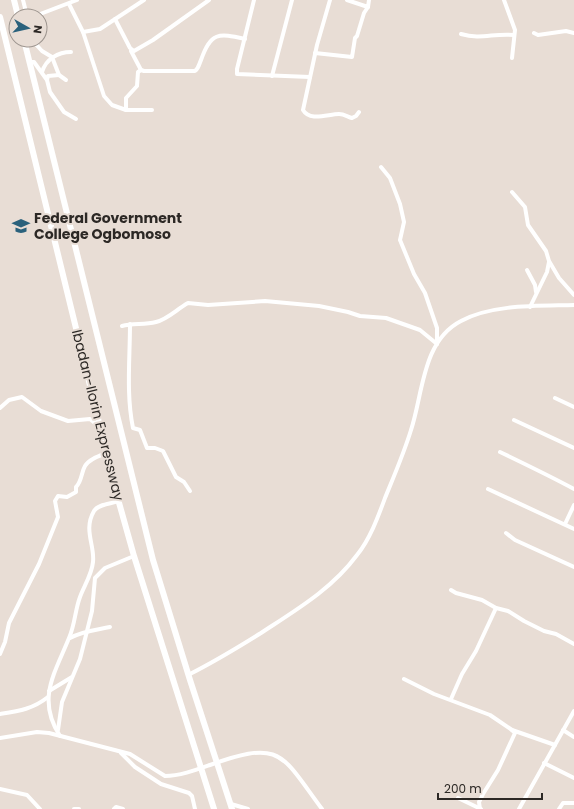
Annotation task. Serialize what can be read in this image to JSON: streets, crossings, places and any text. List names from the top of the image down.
{
  "streets": {
    "highway": ["Ibadan-Ilorin Expressway"]
  },
  "places": {
    "school or university": ["Federal Government College Ogbomoso"]
  },
  "scale_bar": "200 m",
  "north": "right"
}
